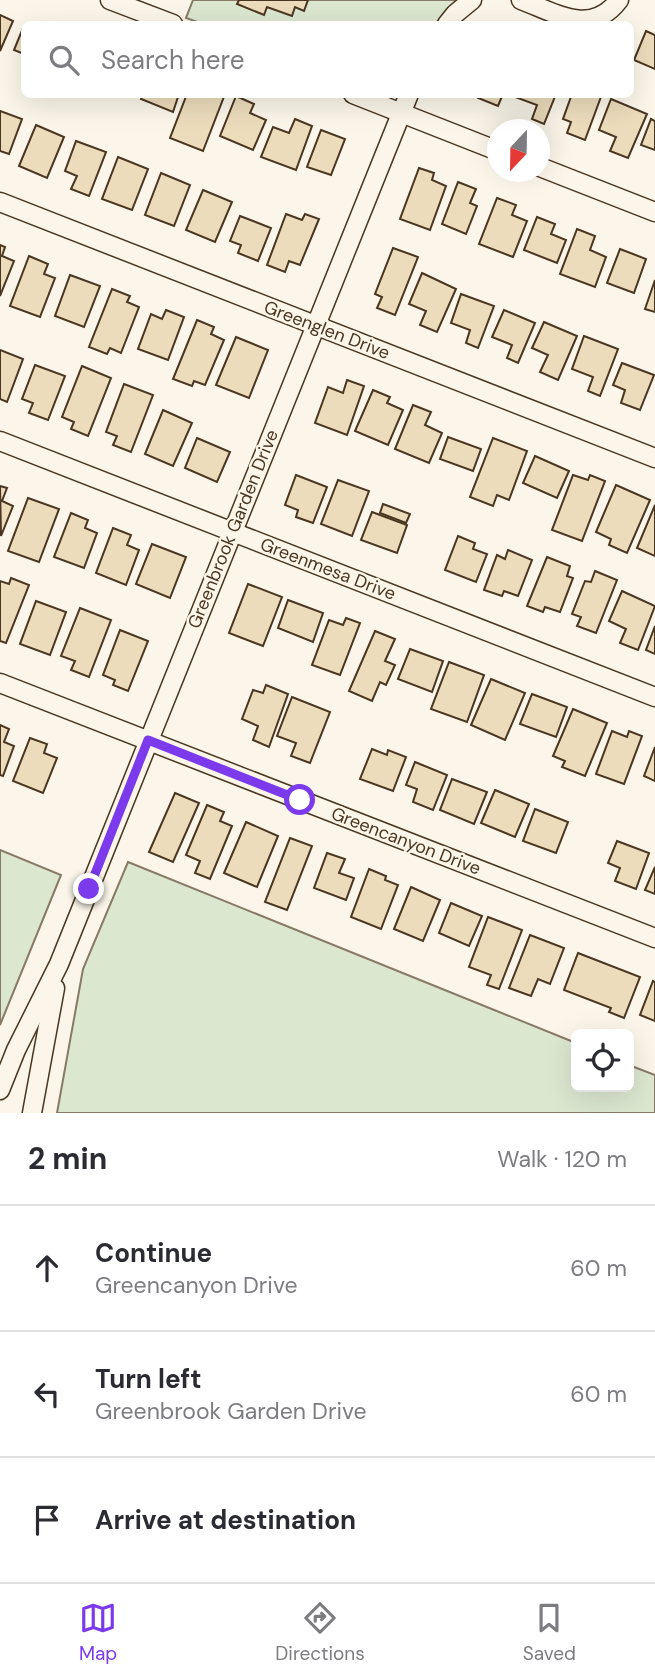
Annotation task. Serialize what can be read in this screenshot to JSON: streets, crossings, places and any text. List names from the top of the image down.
{
  "streets": {
    "street": [
      "Greenglen Drive",
      "Greenbrook Garden Drive",
      "Greenmesa Drive",
      "Greencanyon Drive"
    ]
  },
  "crossings": [
    ["Greenglen Drive", "Greenbrook Garden Drive"],
    ["Greenbrook Garden Drive", "Greenmesa Drive"],
    ["Greenbrook Garden Drive", "Greencanyon Drive"]
  ],
  "north": "bottom",
  "page": {
    "search": "Search here",
    "heading": ["2 min", "Walk · 120 m"],
    "list": [
      ["Continue", "Greencanyon Drive", "60 m"],
      ["Turn left", "Greenbrook Garden Drive", "60 m"],
      "Arrive at destination"
    ],
    "nav": ["Map", "Directions", "Saved"]
  }
}
